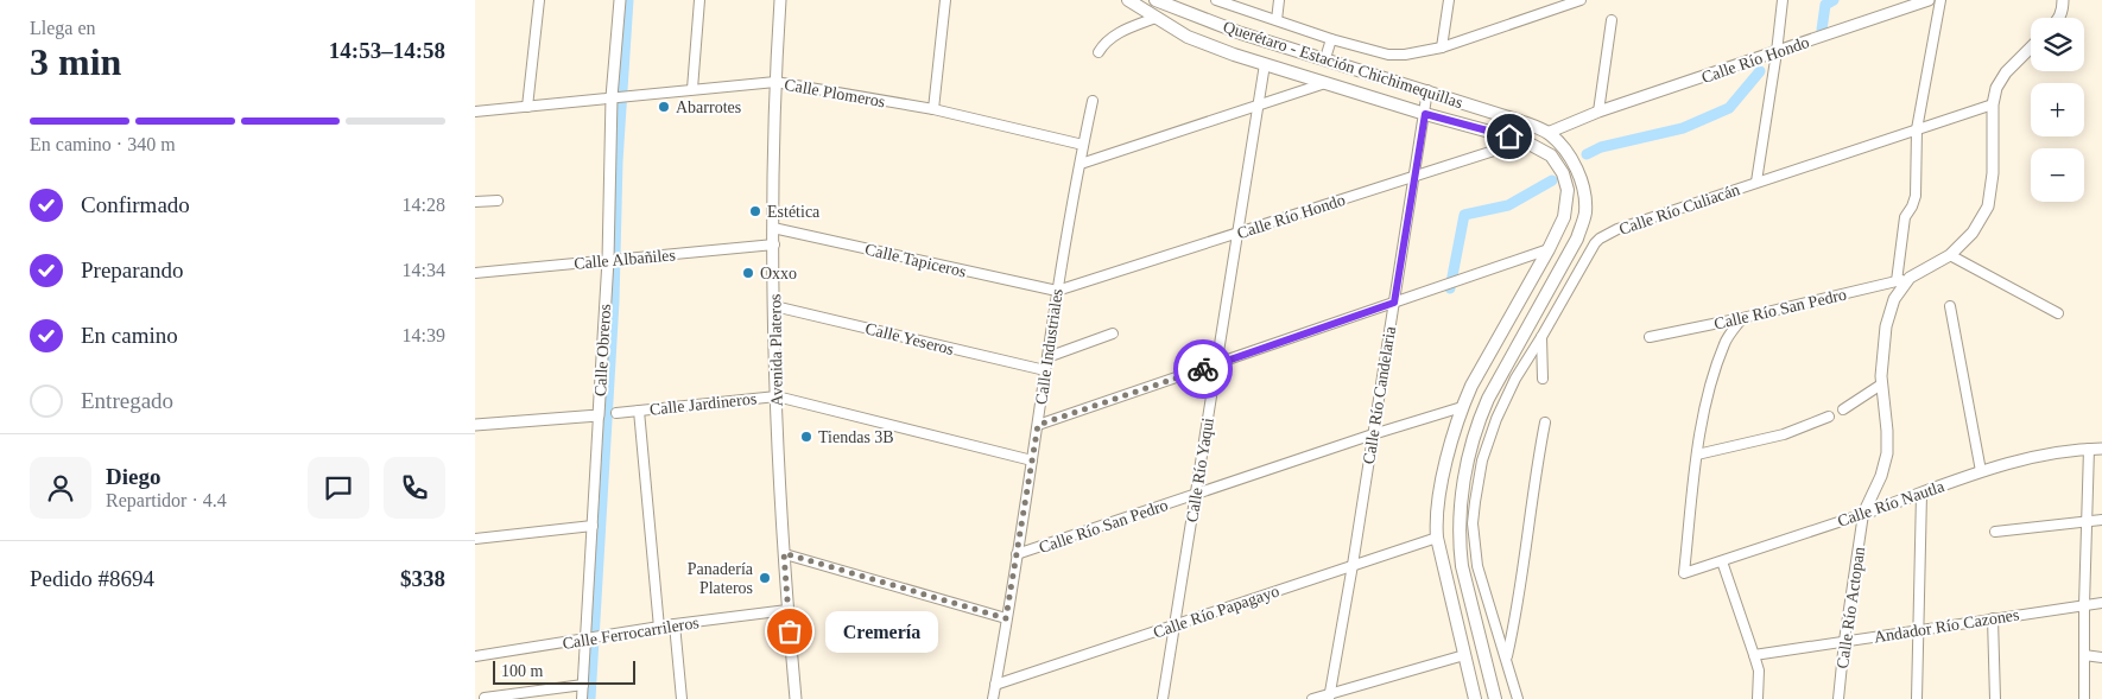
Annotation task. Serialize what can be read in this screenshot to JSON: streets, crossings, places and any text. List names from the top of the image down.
{
  "streets": {
    "main road": ["Querétaro - Estación Chichimequillas"],
    "street": [
      "Calle Río Hondo",
      "Calle Plomeros",
      "Calle Río Culiacán",
      "Calle Albañiles",
      "Calle Tapiceros",
      "Calle Río San Pedro",
      "Calle Yeseros",
      "Calle Industriales",
      "Calle Obreros",
      "Avenida Plateros",
      "Calle Río Candelaria",
      "Calle Jardineros",
      "Calle Río Yaqui",
      "Calle Río Nautla",
      "Calle Río Actopan",
      "Calle Río Papagayo",
      "Andador Río Cazones",
      "Calle Ferrocarrileros"
    ]
  },
  "crossings": [
    ["Calle Río Hondo", "Querétaro - Estación Chichimequillas"],
    ["Calle Río Hondo", "Calle Tapiceros"],
    ["Calle Río Hondo", "Calle Industriales"],
    ["Calle Río Hondo", "Calle Río Candelaria"],
    ["Calle Río Hondo", "Calle Río Yaqui"],
    ["Querétaro - Estación Chichimequillas", "Calle Río San Pedro"],
    ["Querétaro - Estación Chichimequillas", "Calle Río Candelaria"],
    ["Querétaro - Estación Chichimequillas", "Calle Río Yaqui"],
    ["Querétaro - Estación Chichimequillas", "Calle Río Papagayo"],
    ["Calle Plomeros", "Calle Industriales"],
    ["Calle Plomeros", "Calle Obreros"],
    ["Calle Plomeros", "Avenida Plateros"],
    ["Calle Albañiles", "Calle Obreros"],
    ["Calle Albañiles", "Avenida Plateros"],
    ["Calle Tapiceros", "Calle Industriales"],
    ["Calle Tapiceros", "Avenida Plateros"],
    ["Calle Río San Pedro", "Calle Industriales"],
    ["Calle Río San Pedro", "Calle Río Candelaria"],
    ["Calle Río San Pedro", "Calle Río Yaqui"],
    ["Calle Río San Pedro", "Calle Río Actopan"],
    ["Calle Yeseros", "Calle Industriales"],
    ["Calle Yeseros", "Avenida Plateros"],
    ["Calle Industriales", "Calle Jardineros"],
    ["Calle Industriales", "Calle Río Papagayo"],
    ["Calle Obreros", "Calle Ferrocarrileros"],
    ["Avenida Plateros", "Calle Jardineros"],
    ["Avenida Plateros", "Calle Ferrocarrileros"],
    ["Calle Río Candelaria", "Calle Río Papagayo"],
    ["Calle Río Yaqui", "Calle Río Papagayo"],
    ["Calle Río Nautla", "Calle Río Actopan"],
    ["Calle Río Actopan", "Andador Río Cazones"]
  ],
  "places": [
    "Abarrotes",
    "Estética",
    "Oxxo",
    "Tiendas 3B",
    "Panadería Plateros",
    "Cremería"
  ],
  "scale_bar": "100 m",
  "page": {
    "heading": ["3 min", "Llega en", "14:53–14:58"],
    "panel": [
      "Diego",
      "Repartidor · 4.4",
      "Pedido #8694",
      "$338"
    ],
    "map_buttons": ["+", "−"],
    "bar": "En camino · 340 m",
    "list": [
      ["Confirmado", "14:28"],
      ["Preparando", "14:34"],
      ["En camino", "14:39"],
      "Entregado"
    ],
    "bubble": "Cremería",
    "scale": "100 m"
  }
}
